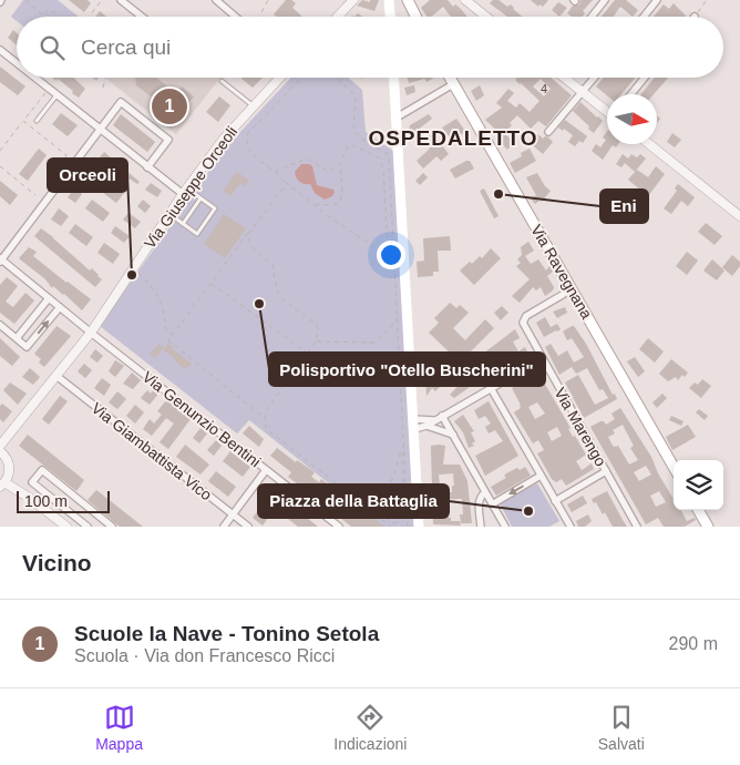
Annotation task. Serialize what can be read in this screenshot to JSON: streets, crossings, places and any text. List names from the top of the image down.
{
  "streets": {
    "main road": ["Via Ravegnana"],
    "street": [
      "Via Giuseppe Orceoli",
      "Via Genunzio Bentini",
      "Via Marengo",
      "Via Giambattista Vico"
    ]
  },
  "crossings": [
    ["Via Giuseppe Orceoli", "Via Genunzio Bentini"],
    ["Via Giuseppe Orceoli", "Via Giambattista Vico"],
    ["Via Ravegnana", "Via Marengo"]
  ],
  "districts": ["OSPEDALETTO"],
  "places": [
    "Eni",
    "Orceoli",
    "Polisportivo \"Otello Buscherini\"",
    "Piazza della Battaglia"
  ],
  "house_numbers": ["4"],
  "scale_bar": "100 m",
  "north": "right",
  "page": {
    "search": "Cerca qui",
    "pins": "1",
    "scale": "100 m",
    "heading": "Vicino",
    "list": [
      {
        "mark": "1",
        "name": "Scuole la Nave - Tonino Setola",
        "note": "Scuola · Via don Francesco Ricci",
        "value": "290 m"
      }
    ],
    "nav": ["Mappa", "Indicazioni", "Salvati"]
  }
}
